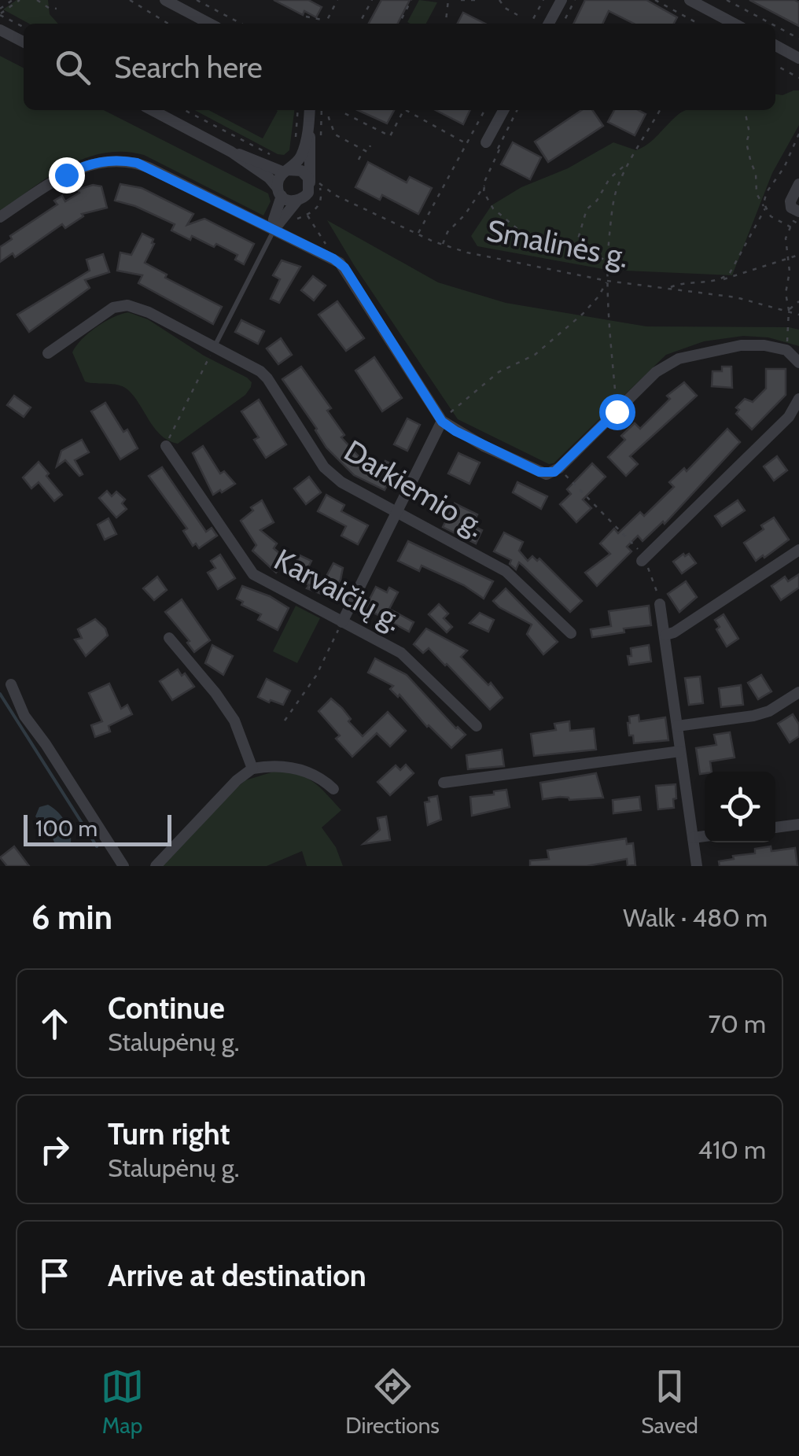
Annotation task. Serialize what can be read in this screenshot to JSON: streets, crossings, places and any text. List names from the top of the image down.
{
  "streets": {
    "street": ["Darkiemio g.", "Karvaičių g."],
    "path": ["Smalinės g."]
  },
  "scale_bar": "100 m",
  "page": {
    "search": "Search here",
    "scale": "100 m",
    "heading": ["6 min", "Walk · 480 m"],
    "list": [
      ["Continue", "Stalupėnų g.", "70 m"],
      ["Turn right", "Stalupėnų g.", "410 m"],
      "Arrive at destination"
    ],
    "nav": ["Map", "Directions", "Saved"]
  }
}
